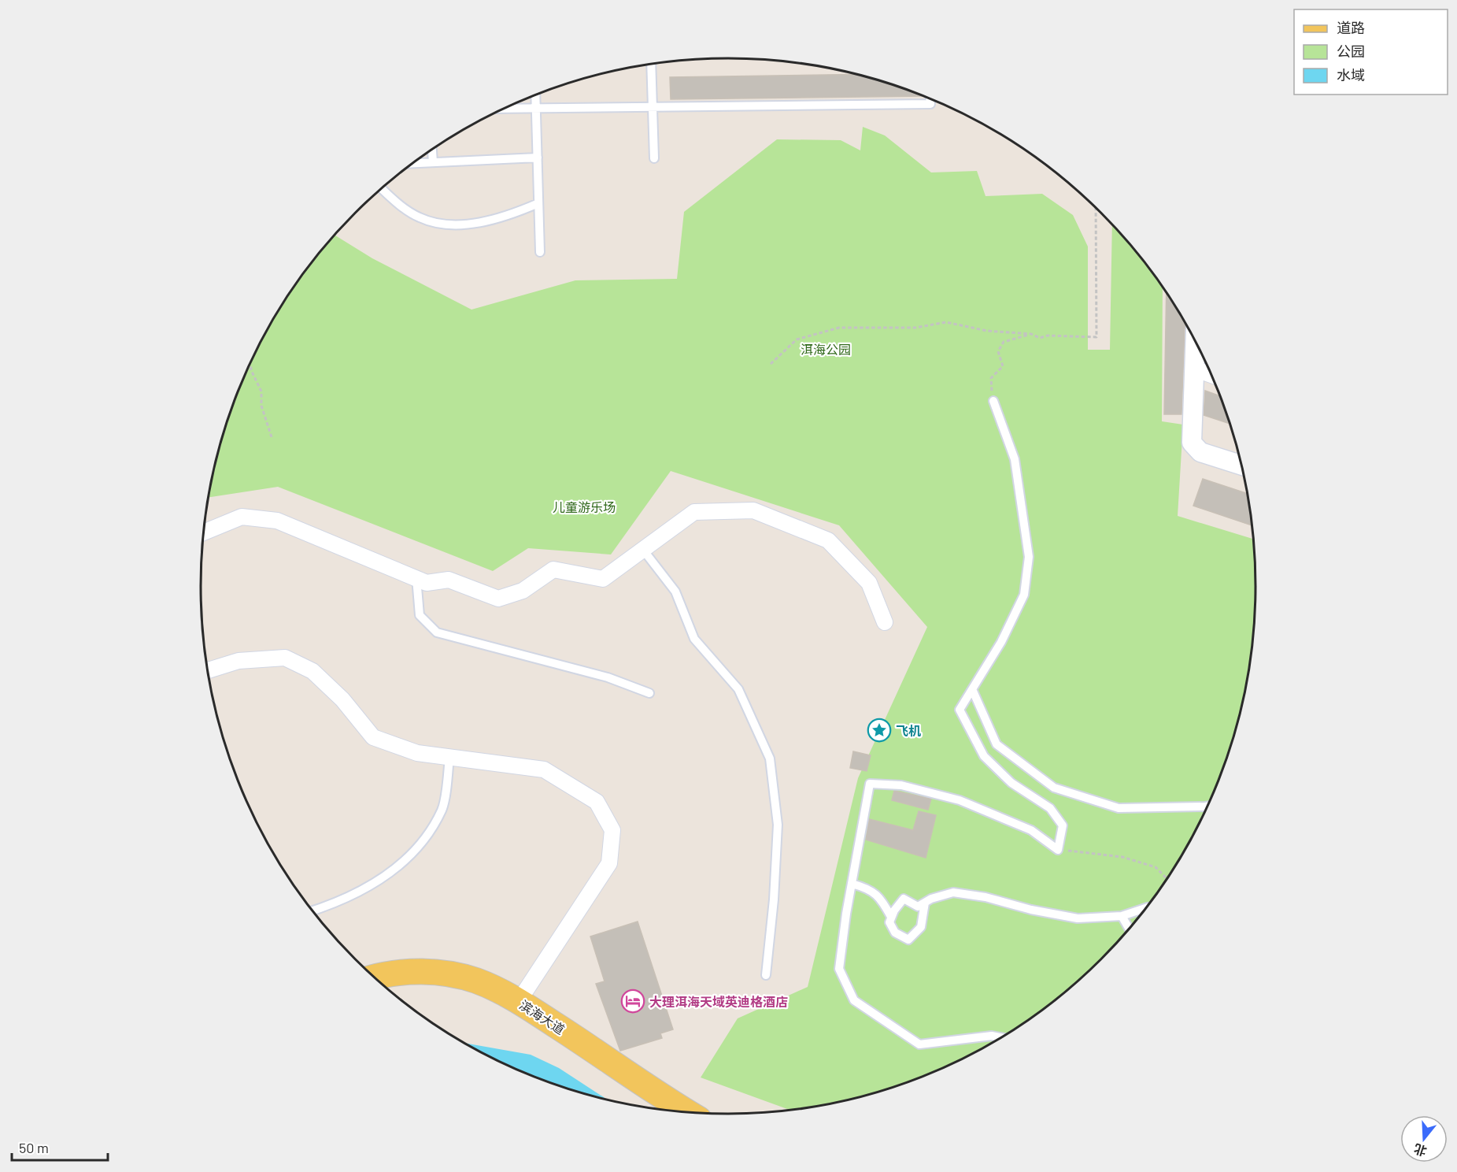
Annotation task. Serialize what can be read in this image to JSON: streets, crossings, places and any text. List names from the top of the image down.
{
  "streets": {
    "main road": ["滨海大道"]
  },
  "parks": ["洱海公园", "儿童游乐场"],
  "places": {
    "place": ["飞机"],
    "hotel": ["大理洱海天域英迪格酒店"]
  },
  "legend": ["道路", "公园", "水域"],
  "scale_bar": "50 m",
  "north": "bottom"
}
